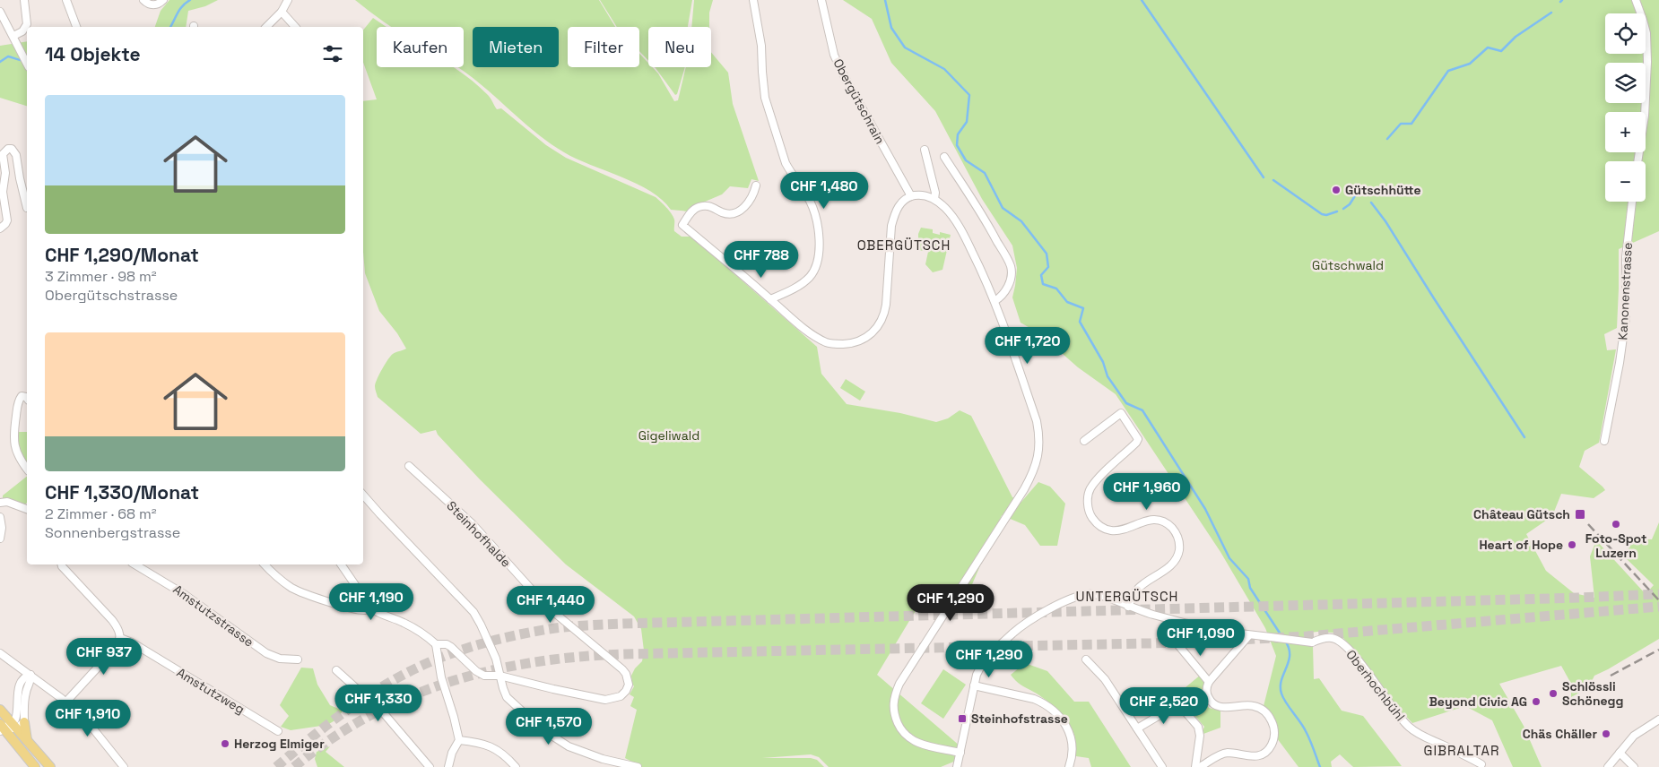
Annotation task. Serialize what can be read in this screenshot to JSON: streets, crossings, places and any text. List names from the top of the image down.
{
  "streets": {
    "street": [
      "Obergütschrain",
      "Kanonenstrasse",
      "Steinhofhalde",
      "Amstutzstrasse",
      "Oberhochbühl",
      "Amstutzweg"
    ]
  },
  "districts": ["OBERGÜTSCH", "UNTERGÜTSCH", "GIBRALTAR"],
  "parks": ["Gütschwald", "Gigeliwald"],
  "places": {
    "other": [
      "Gütschhütte",
      "Foto-Spot Luzern",
      "Heart of Hope",
      "Schlössli Schönegg",
      "Beyond Civic AG",
      "Chäs Chäller",
      "Herzog Elmiger"
    ],
    "transit": ["Château Gütsch", "Steinhofstrasse"]
  },
  "page": {
    "map_buttons": ["+", "−"],
    "chip": [
      "Kaufen",
      "Mieten",
      "Filter",
      "Neu"
    ],
    "heading": "14 Objekte",
    "list": [
      {
        "name": "CHF 1,290/Monat",
        "note": "3 Zimmer · 98 m² · Obergütschstrasse"
      },
      {
        "name": "CHF 1,330/Monat",
        "note": "2 Zimmer · 68 m² · Sonnenbergstrasse"
      }
    ],
    "price": [
      "CHF 1,480",
      "CHF 788",
      "CHF 1,720",
      "CHF 1,960",
      "CHF 1,190",
      "CHF 1,290",
      "CHF 1,440",
      "CHF 1,090",
      "CHF 937",
      "CHF 1,290",
      "CHF 1,330",
      "CHF 2,520",
      "CHF 1,910",
      "CHF 1,570"
    ]
  }
}
